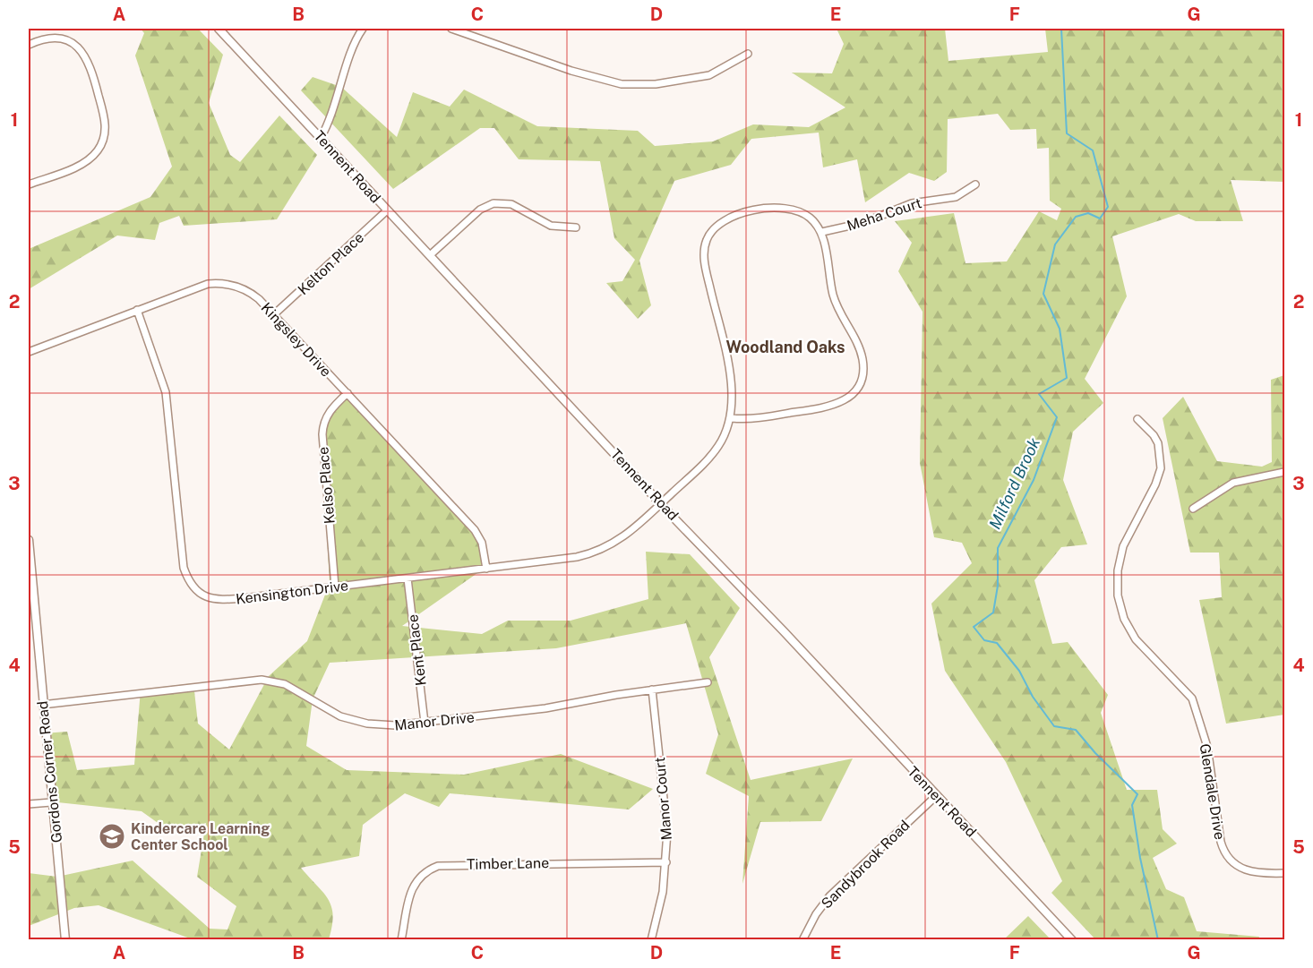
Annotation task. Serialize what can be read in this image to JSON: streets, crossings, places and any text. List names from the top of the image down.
{
  "streets": {
    "street": [
      "Tennent Road",
      "Meha Court",
      "Kelton Place",
      "Kingsley Drive",
      "Kelso Place",
      "Kensington Drive",
      "Kent Place",
      "Manor Drive",
      "Gordons Corner Road",
      "Glendale Drive",
      "Manor Court",
      "Timber Lane",
      "Sandybrook Road"
    ]
  },
  "crossings": [
    ["Tennent Road", "Kelton Place"],
    ["Tennent Road", "Kensington Drive"],
    ["Tennent Road", "Sandybrook Road"],
    ["Kelton Place", "Kingsley Drive"],
    ["Kingsley Drive", "Kelso Place"],
    ["Kingsley Drive", "Kensington Drive"],
    ["Kelso Place", "Kensington Drive"],
    ["Kensington Drive", "Kent Place"],
    ["Kent Place", "Manor Drive"],
    ["Manor Drive", "Gordons Corner Road"],
    ["Manor Drive", "Manor Court"],
    ["Manor Court", "Timber Lane"]
  ],
  "districts": ["Woodland Oaks"],
  "water": ["Milford Brook"],
  "places": {
    "school or university": ["Kindercare Learning Center School"]
  },
  "grid": {
    "columns": [
      "A",
      "B",
      "C",
      "D",
      "E",
      "F",
      "G"
    ],
    "rows": [
      "1",
      "2",
      "3",
      "4",
      "5"
    ]
  }
}
